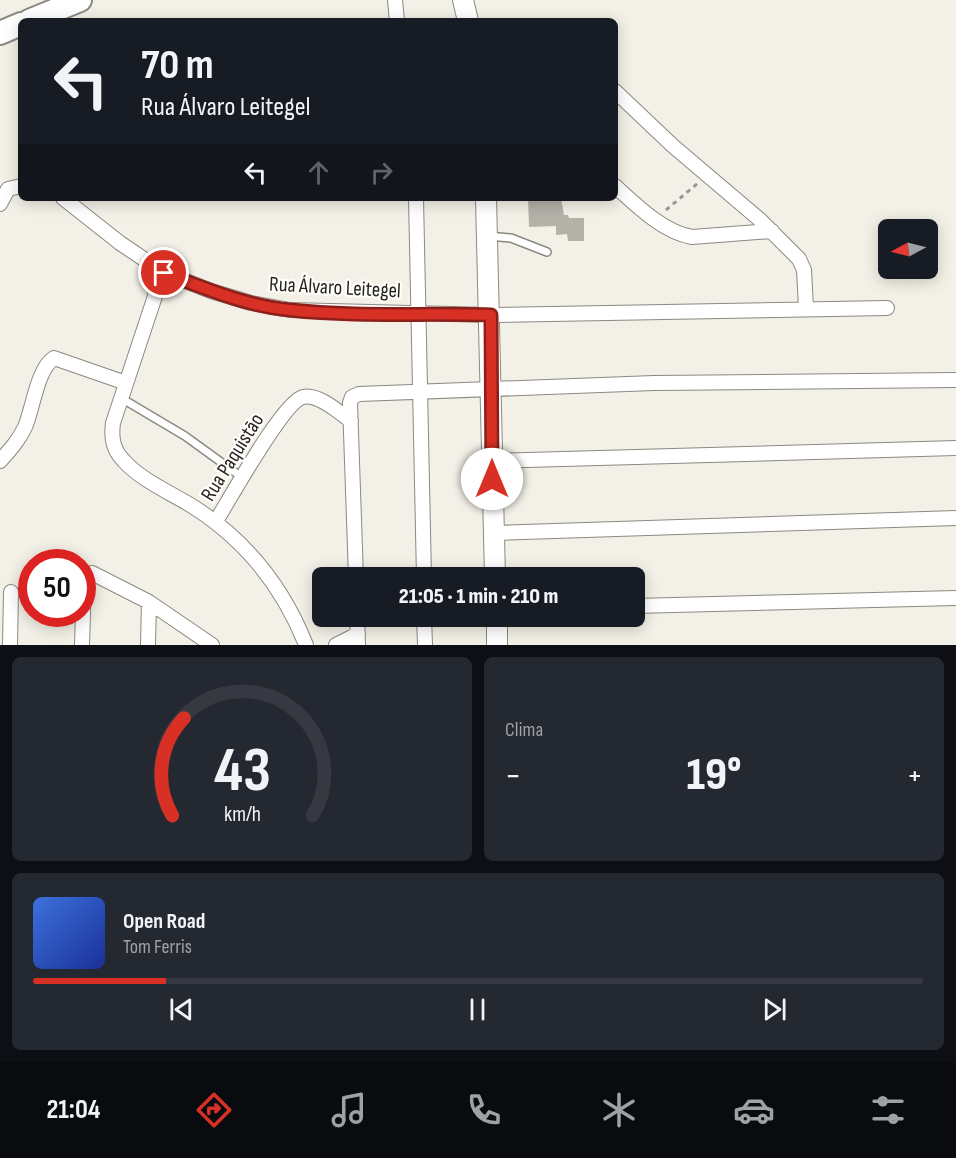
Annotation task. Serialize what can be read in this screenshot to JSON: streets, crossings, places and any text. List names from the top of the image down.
{
  "streets": {
    "street": ["Rua Álvaro Leitegel", "Rua Paquistão"]
  },
  "north": "left",
  "page": {
    "turn": ["70 m", "Rua Álvaro Leitegel"],
    "limit": "50",
    "trip": "21:05 · 1 min · 210 m",
    "tile": "Clima",
    "heat": ["−", "19°", "+"],
    "song": ["Open Road", "Tom Ferris"],
    "tabs": "21:04",
    "gauge": ["43", "km/h"]
  }
}
